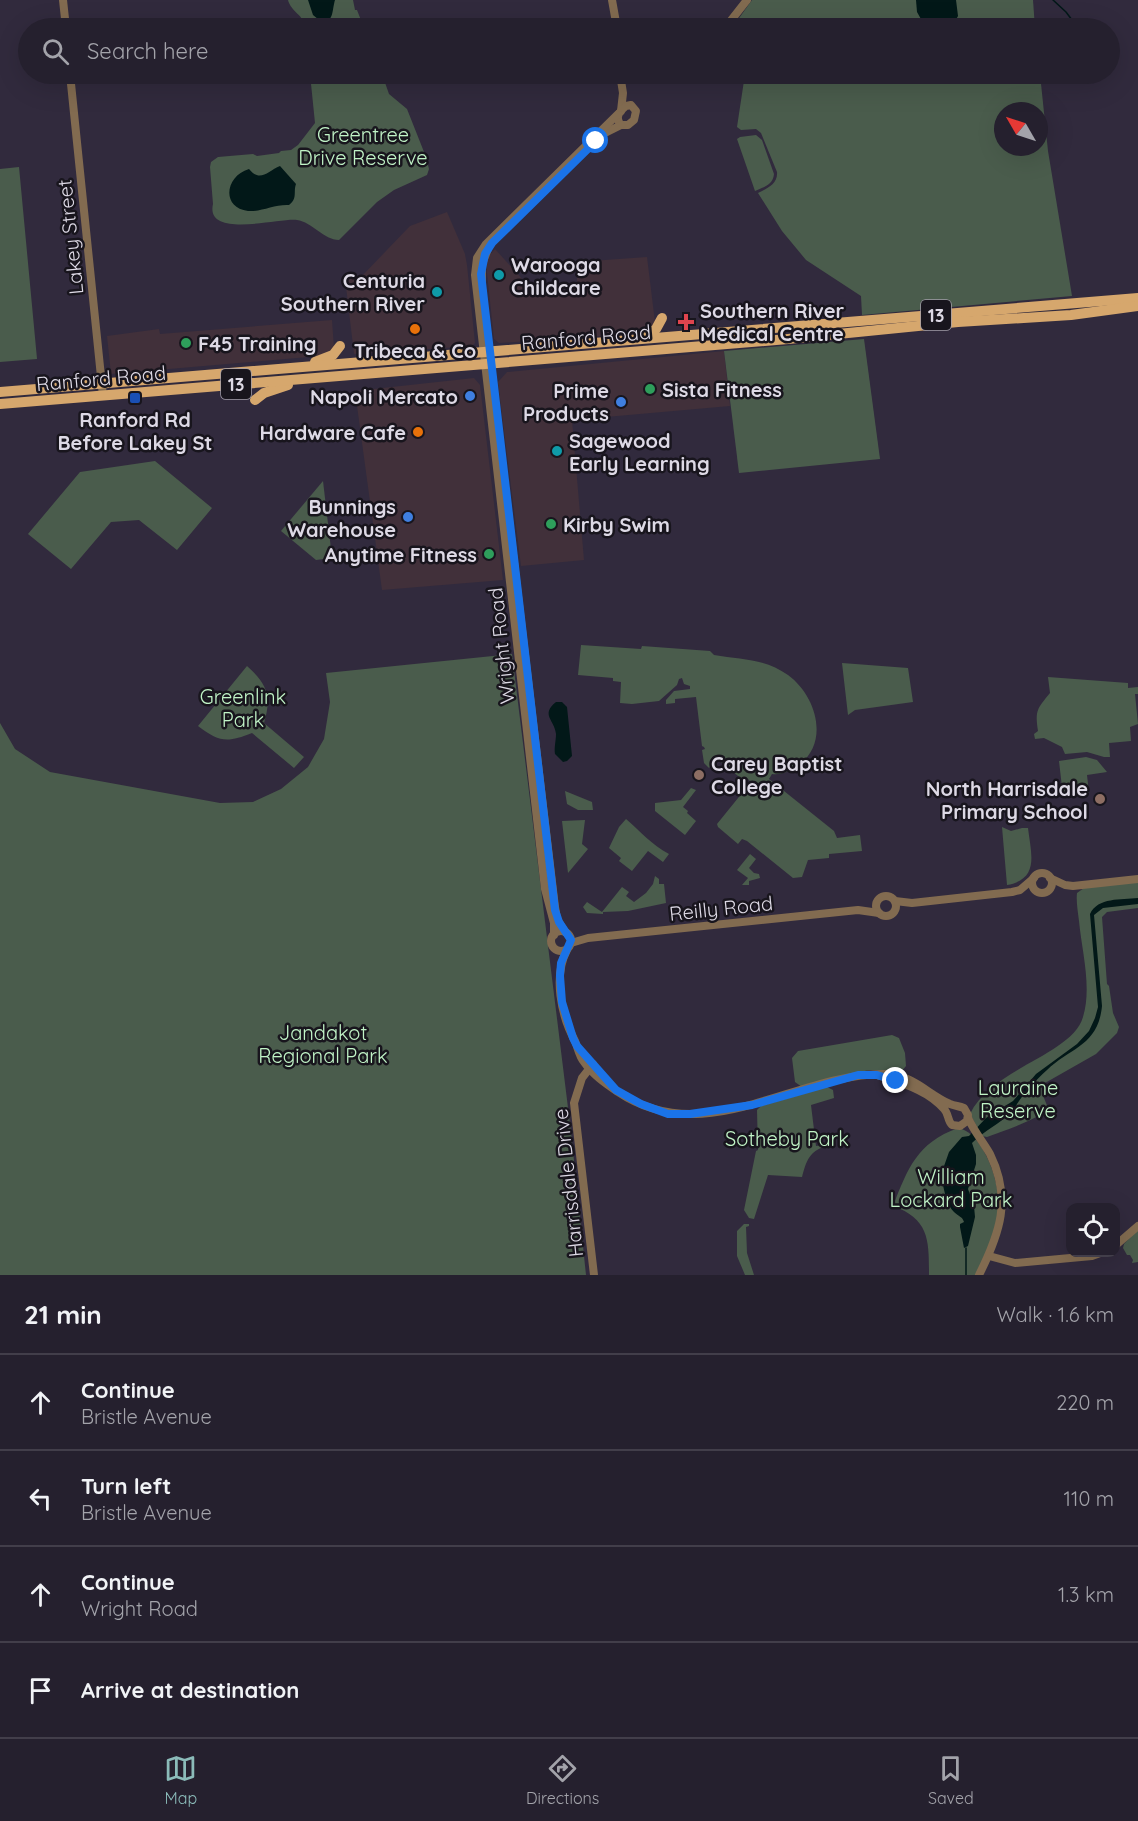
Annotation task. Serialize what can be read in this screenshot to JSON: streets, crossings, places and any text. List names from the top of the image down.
{
  "streets": {
    "main road": ["13", "Ranford Road"],
    "street": [
      "Lakey Street",
      "Wright Road",
      "Reilly Road",
      "Harrisdale Drive"
    ]
  },
  "crossings": [
    ["Lakey Street", "Ranford Road"],
    ["Ranford Road", "Wright Road"],
    ["Wright Road", "Reilly Road"],
    ["Wright Road", "Harrisdale Drive"]
  ],
  "parks": [
    "Greentree Drive Reserve",
    "Greenlink Park",
    "Jandakot Regional Park",
    "Lauraine Reserve",
    "Sotheby Park",
    "William Lockard Park"
  ],
  "places": {
    "other": [
      "Warooga Childcare",
      "Centuria Southern River",
      "Tribeca & Co",
      "F45 Training",
      "Sista Fitness",
      "Napoli Mercato",
      "Prime Products",
      "Hardware Cafe",
      "Sagewood Early Learning",
      "Bunnings Warehouse",
      "Kirby Swim",
      "Anytime Fitness",
      "Carey Baptist College",
      "North Harrisdale Primary School"
    ],
    "health": ["Southern River Medical Centre"],
    "transit": ["Ranford Rd Before Lakey St"]
  },
  "north": "top left",
  "page": {
    "search": "Search here",
    "heading": ["21 min", "Walk · 1.6 km"],
    "list": [
      ["Continue", "Bristle Avenue", "220 m"],
      ["Turn left", "Bristle Avenue", "110 m"],
      ["Continue", "Wright Road", "1.3 km"],
      "Arrive at destination"
    ],
    "nav": ["Map", "Directions", "Saved"]
  }
}
